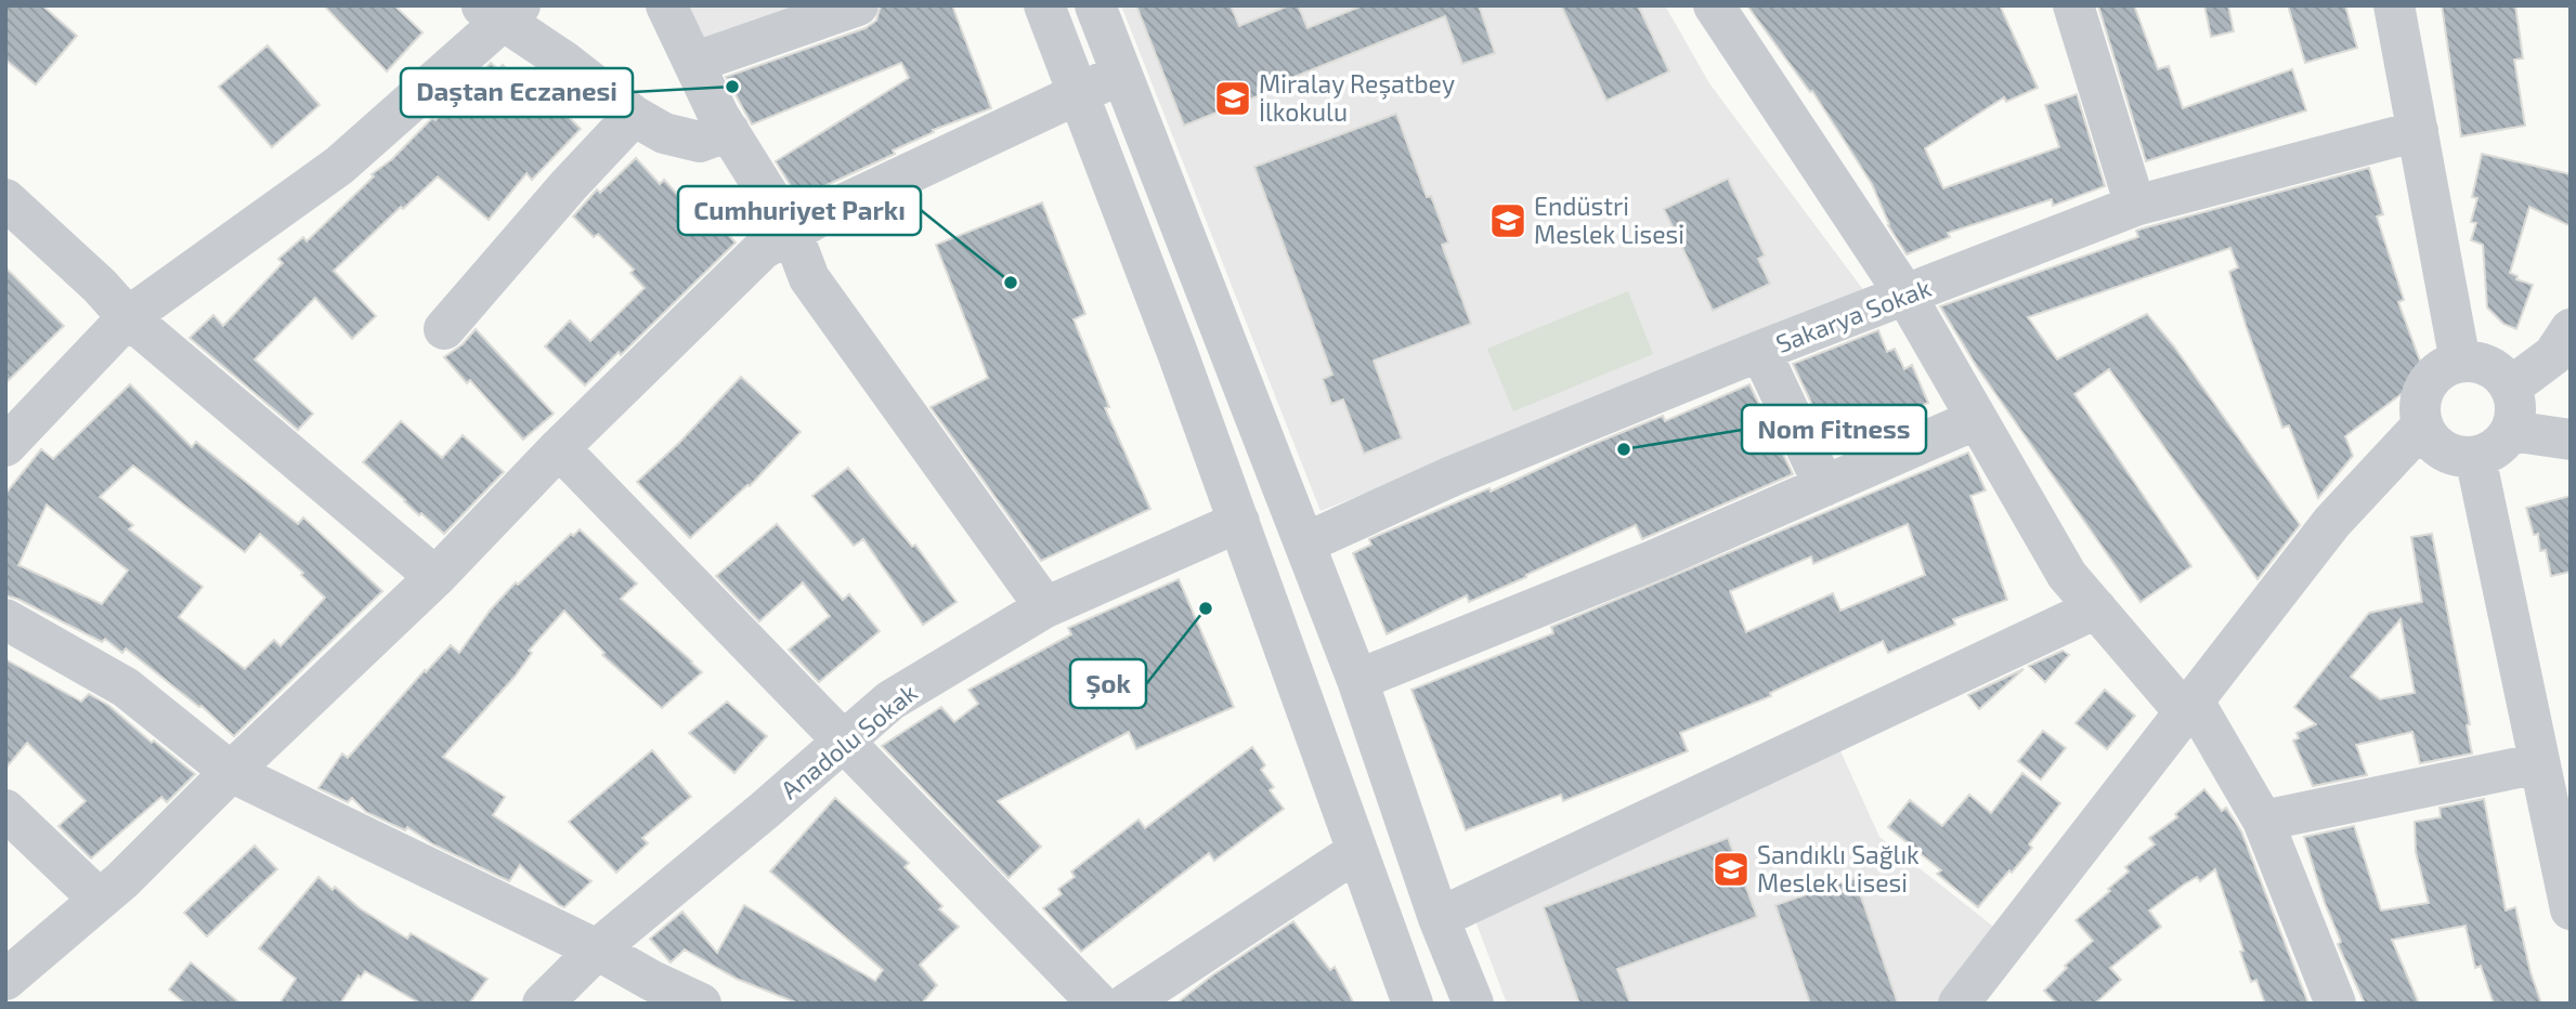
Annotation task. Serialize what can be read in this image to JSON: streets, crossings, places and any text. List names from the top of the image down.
{
  "streets": {
    "street": ["Sakarya Sokak", "Anadolu Sokak"]
  },
  "places": {
    "other": [
      "Daştan Eczanesi",
      "Cumhuriyet Parkı",
      "Nom Fitness",
      "Şok"
    ],
    "school or university": ["Miralay Reşatbey İlkokulu", "Endüstri Meslek Lisesi", "Sandıklı Sağlık Meslek Lisesi"]
  }
}
